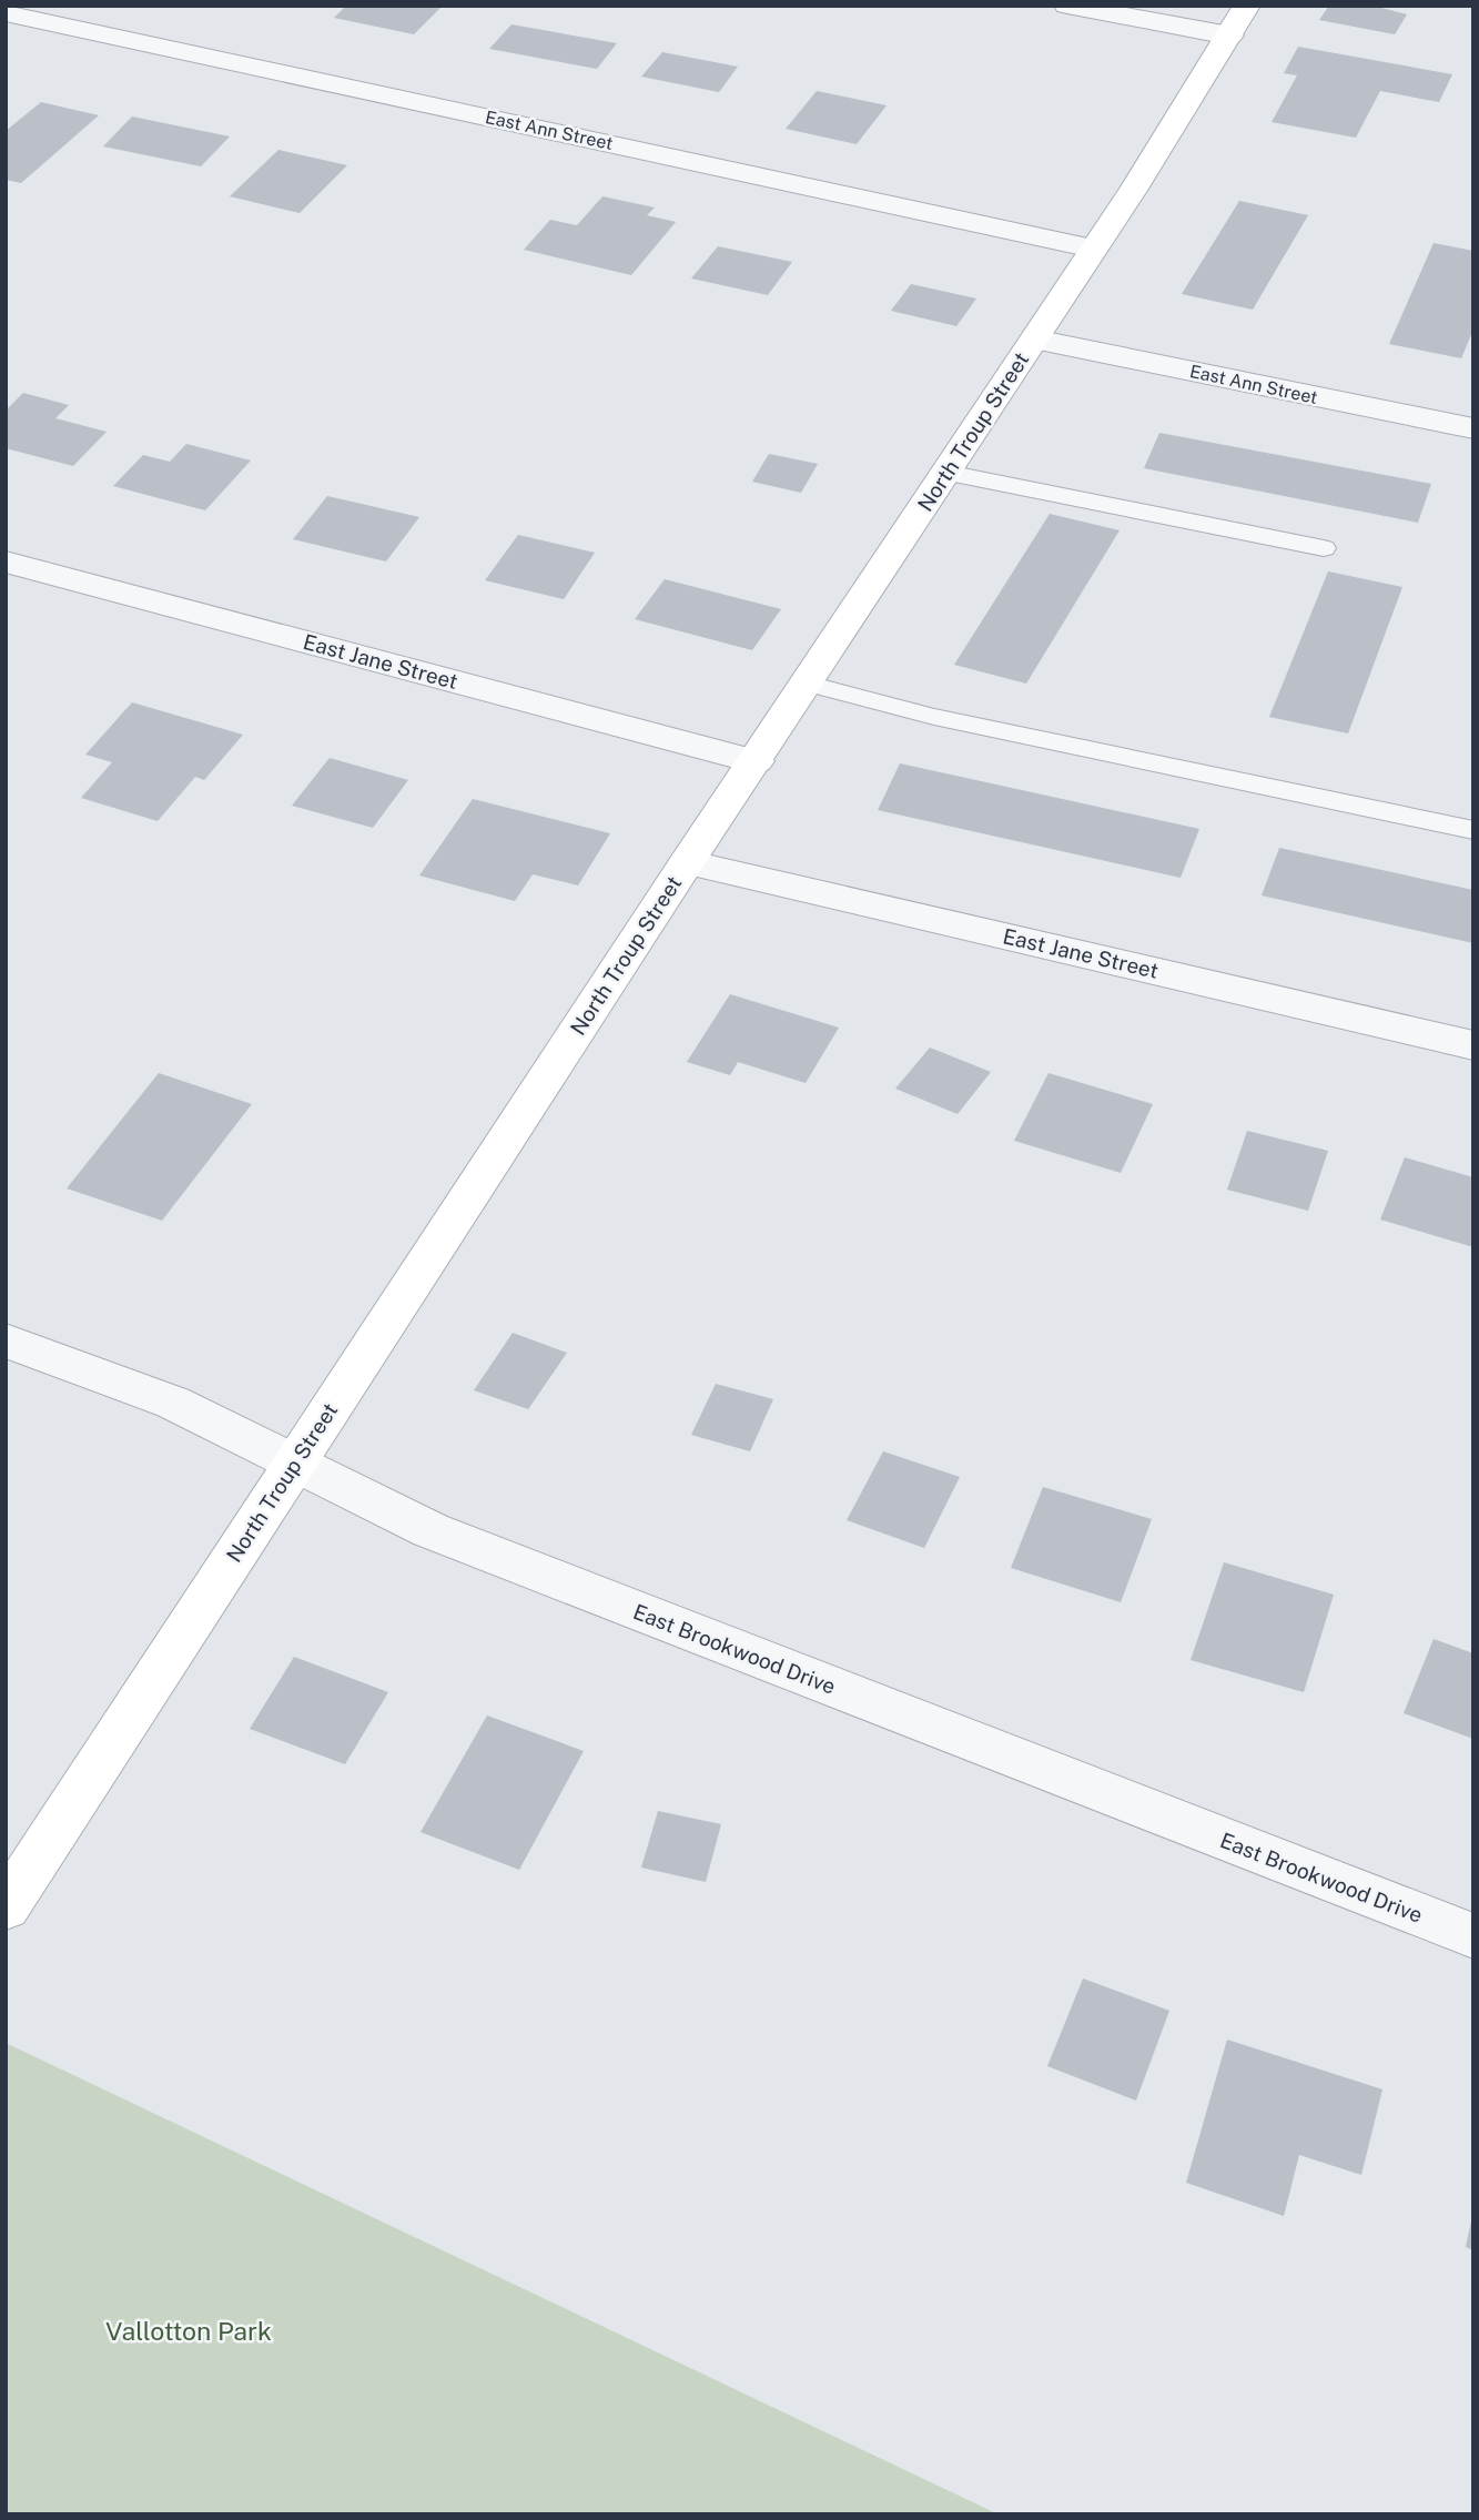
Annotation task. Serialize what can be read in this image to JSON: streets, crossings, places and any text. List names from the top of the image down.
{
  "streets": {
    "street": [
      "East Ann Street",
      "North Troup Street",
      "East Jane Street",
      "East Brookwood Drive"
    ]
  },
  "crossings": [
    ["East Ann Street", "North Troup Street"],
    ["North Troup Street", "East Jane Street"],
    ["North Troup Street", "East Brookwood Drive"]
  ],
  "parks": ["Vallotton Park"]
}
